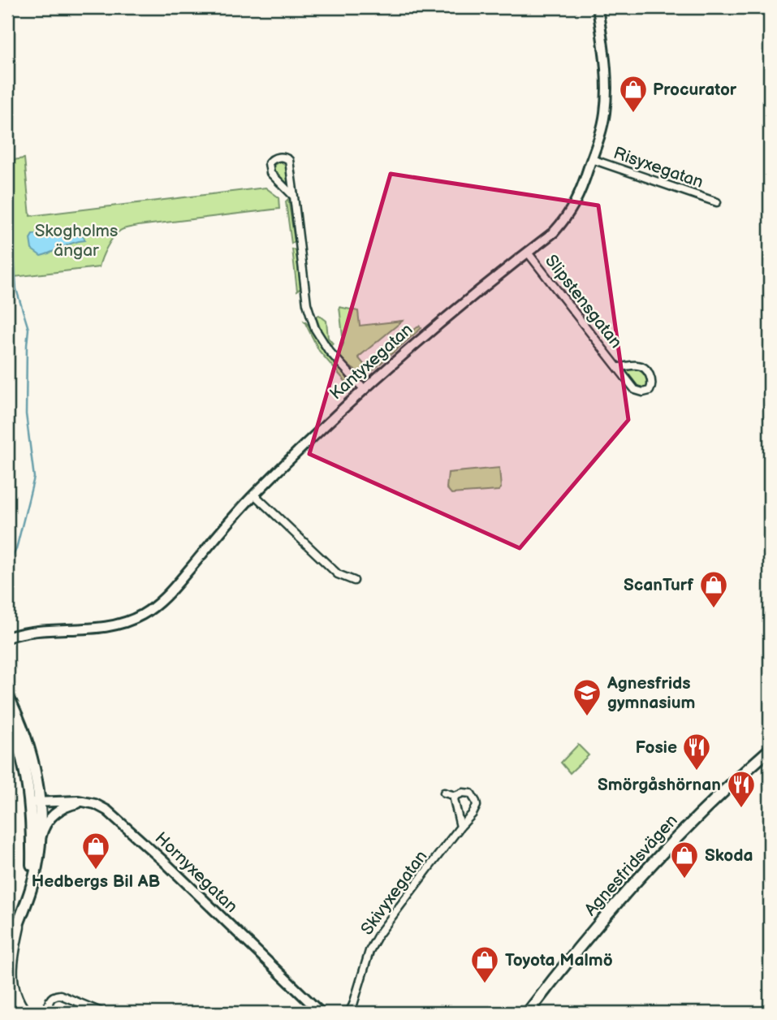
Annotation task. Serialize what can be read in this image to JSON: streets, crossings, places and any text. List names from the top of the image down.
{
  "streets": {
    "main road": ["Agnesfridsvägen"],
    "street": [
      "Risyxegatan",
      "Slipstensgatan",
      "Kantyxegatan",
      "Hornyxegatan",
      "Skivyxegatan"
    ]
  },
  "crossings": [
    ["Risyxegatan", "Kantyxegatan"],
    ["Slipstensgatan", "Kantyxegatan"]
  ],
  "parks": ["Skogholms ängar"],
  "places": {
    "shop": [
      "Procurator",
      "ScanTurf",
      "Hedbergs Bil AB",
      "Skoda",
      "Toyota Malmö"
    ],
    "school or university": ["Agnesfrids gymnasium"],
    "restaurant": ["Fosie", "Smörgåshörnan"]
  }
}
